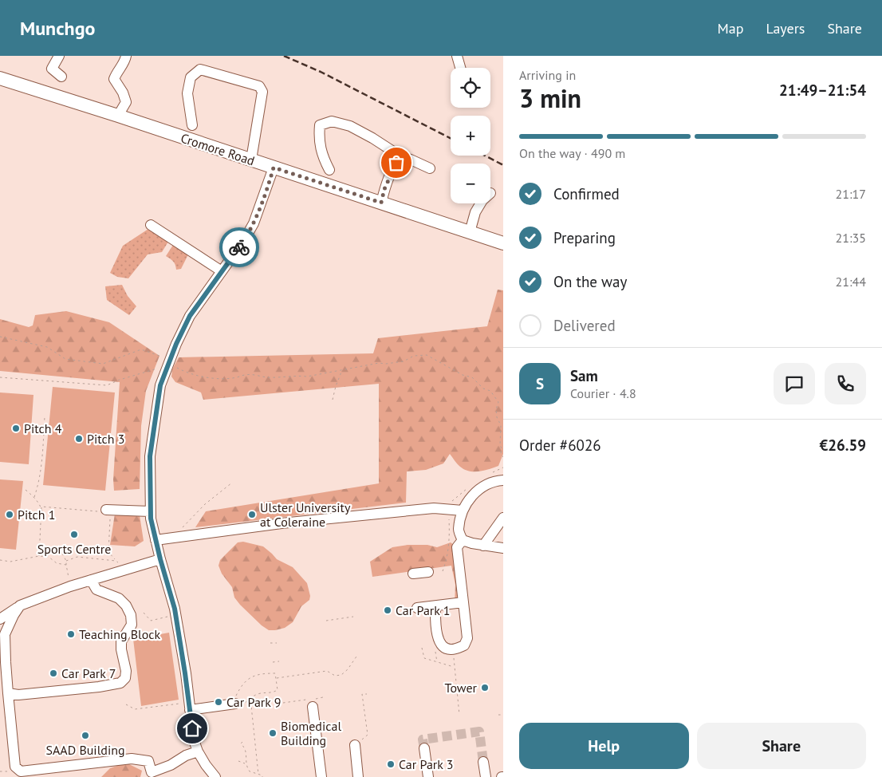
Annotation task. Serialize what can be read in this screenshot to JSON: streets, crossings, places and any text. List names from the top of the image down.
{
  "streets": {
    "main road": ["Cromore Road"]
  },
  "places": [
    "Pitch 4",
    "Pitch 3",
    "Pitch 1",
    "Ulster University at Coleraine",
    "Sports Centre",
    "Car Park 1",
    "Teaching Block",
    "Car Park 7",
    "Tower",
    "Car Park 9",
    "Biomedical Building",
    "SAAD Building",
    "Car Park 3"
  ],
  "page": {
    "header": "Munchgo",
    "nav": ["Map", "Layers", "Share"],
    "heading": ["3 min", "Arriving in", "21:49–21:54"],
    "panel": [
      "Sam",
      "Courier · 4.8",
      "Order #6026",
      "€26.59"
    ],
    "map_buttons": ["+", "−"],
    "bar": "On the way · 490 m",
    "list": [
      ["Confirmed", "21:17"],
      ["Preparing", "21:35"],
      ["On the way", "21:44"],
      "Delivered"
    ],
    "round": "S",
    "buttons": ["Help", "Share"]
  }
}
